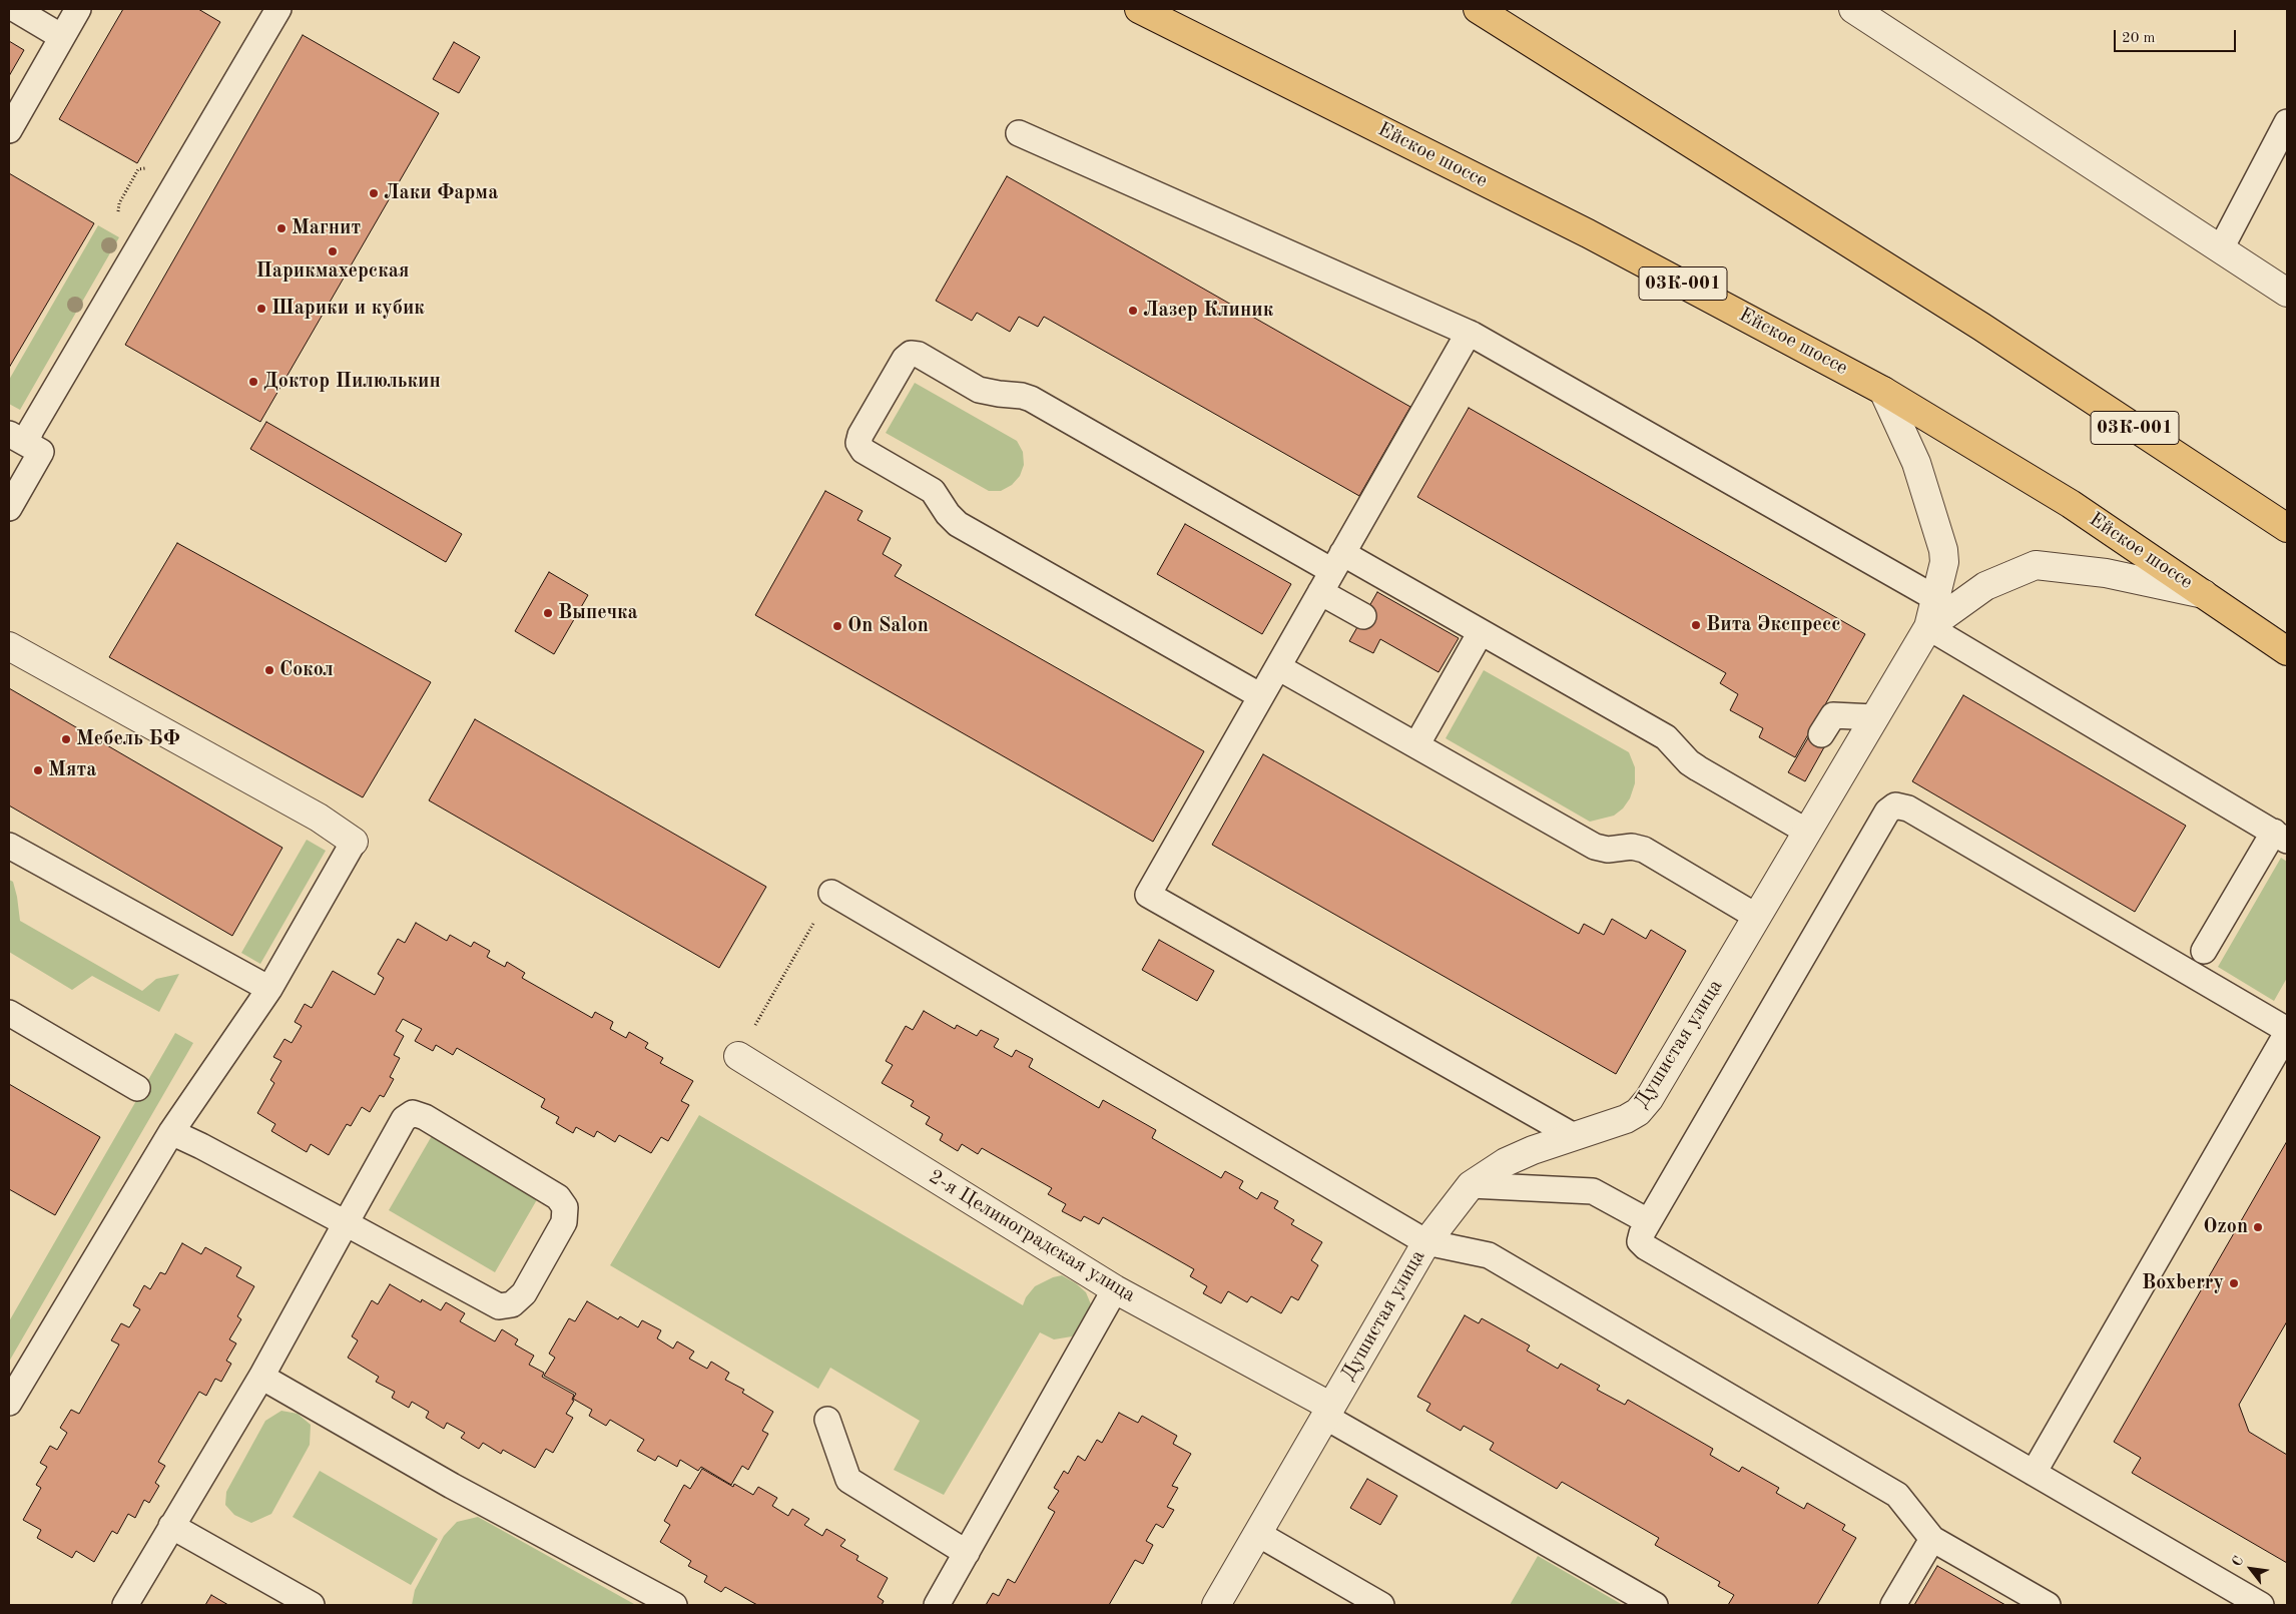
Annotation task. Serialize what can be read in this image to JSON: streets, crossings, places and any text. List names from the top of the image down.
{
  "streets": {
    "main road": ["Ейское шоссе", "03К-001"],
    "street": ["Душистая улица", "2-я Целиноградская улица"]
  },
  "crossings": [
    ["Душистая улица", "2-я Целиноградская улица"]
  ],
  "places": [
    "Лаки Фарма",
    "Магнит",
    "Парикмахерская",
    "Шарики и кубик",
    "Лазер Клиник",
    "Доктор Пилюлькин",
    "Выпечка",
    "Вита Экспресс",
    "On Salon",
    "Сокол",
    "Мебель БФ",
    "Мята",
    "Ozon",
    "Boxberry"
  ],
  "scale_bar": "20 m",
  "north": "top left"
}
